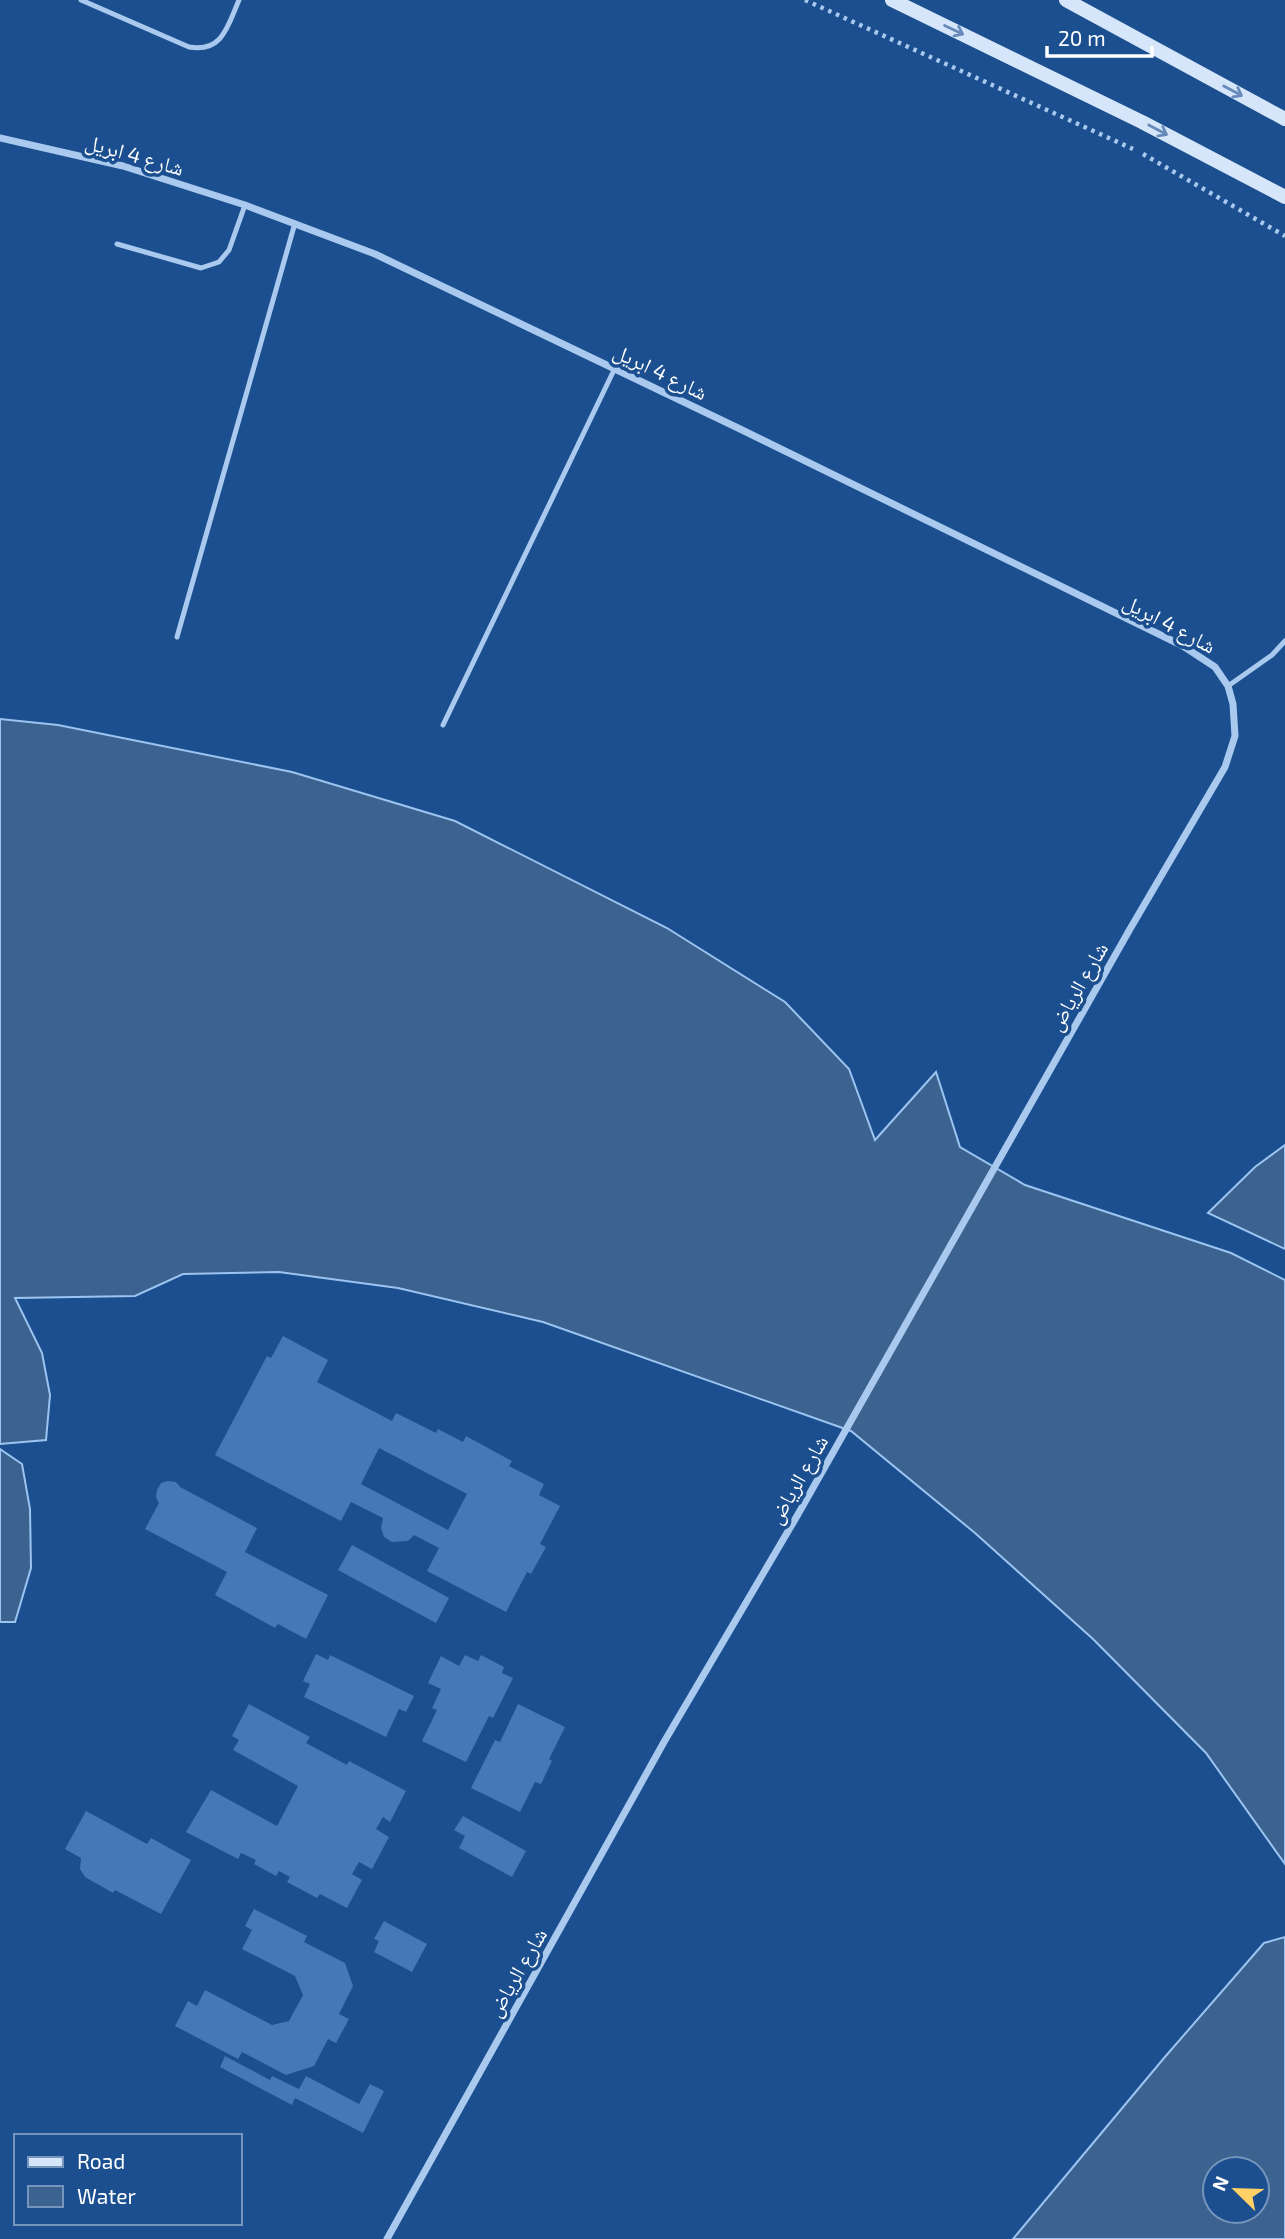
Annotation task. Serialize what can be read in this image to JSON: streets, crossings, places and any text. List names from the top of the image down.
{
  "streets": {
    "street": ["شارع 4 ابريل", "شارع الرياض"]
  },
  "crossings": [
    ["شارع 4 ابريل", "شارع الرياض"]
  ],
  "legend": ["Road", "Water"],
  "scale_bar": "20 m",
  "north": "top left"
}
